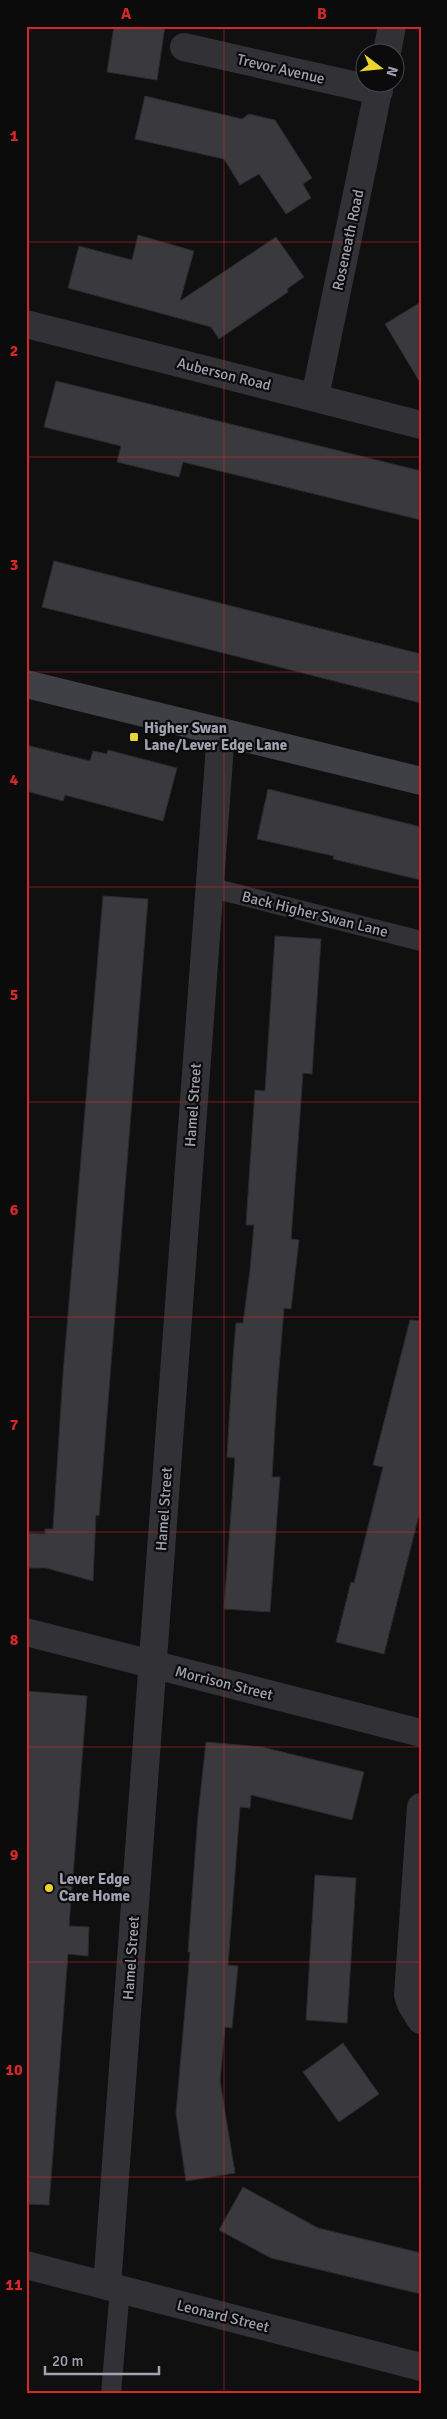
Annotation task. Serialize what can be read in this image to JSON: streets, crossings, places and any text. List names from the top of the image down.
{
  "streets": {
    "street": [
      "Trevor Avenue",
      "Roseneath Road",
      "Auberson Road",
      "Hamel Street",
      "Morrison Street",
      "Leonard Street"
    ],
    "lane": ["Back Higher Swan Lane"]
  },
  "crossings": [
    ["Roseneath Road", "Auberson Road"],
    ["Back Higher Swan Lane", "Hamel Street"],
    ["Hamel Street", "Morrison Street"],
    ["Hamel Street", "Leonard Street"]
  ],
  "places": {
    "transit": ["Higher Swan Lane/Lever Edge Lane"],
    "other": ["Lever Edge Care Home"]
  },
  "scale_bar": "20 m",
  "north": "right",
  "grid": {
    "columns": ["A", "B"],
    "rows": [
      "1",
      "2",
      "3",
      "4",
      "5",
      "6",
      "7",
      "8",
      "9",
      "10",
      "11"
    ]
  }
}
